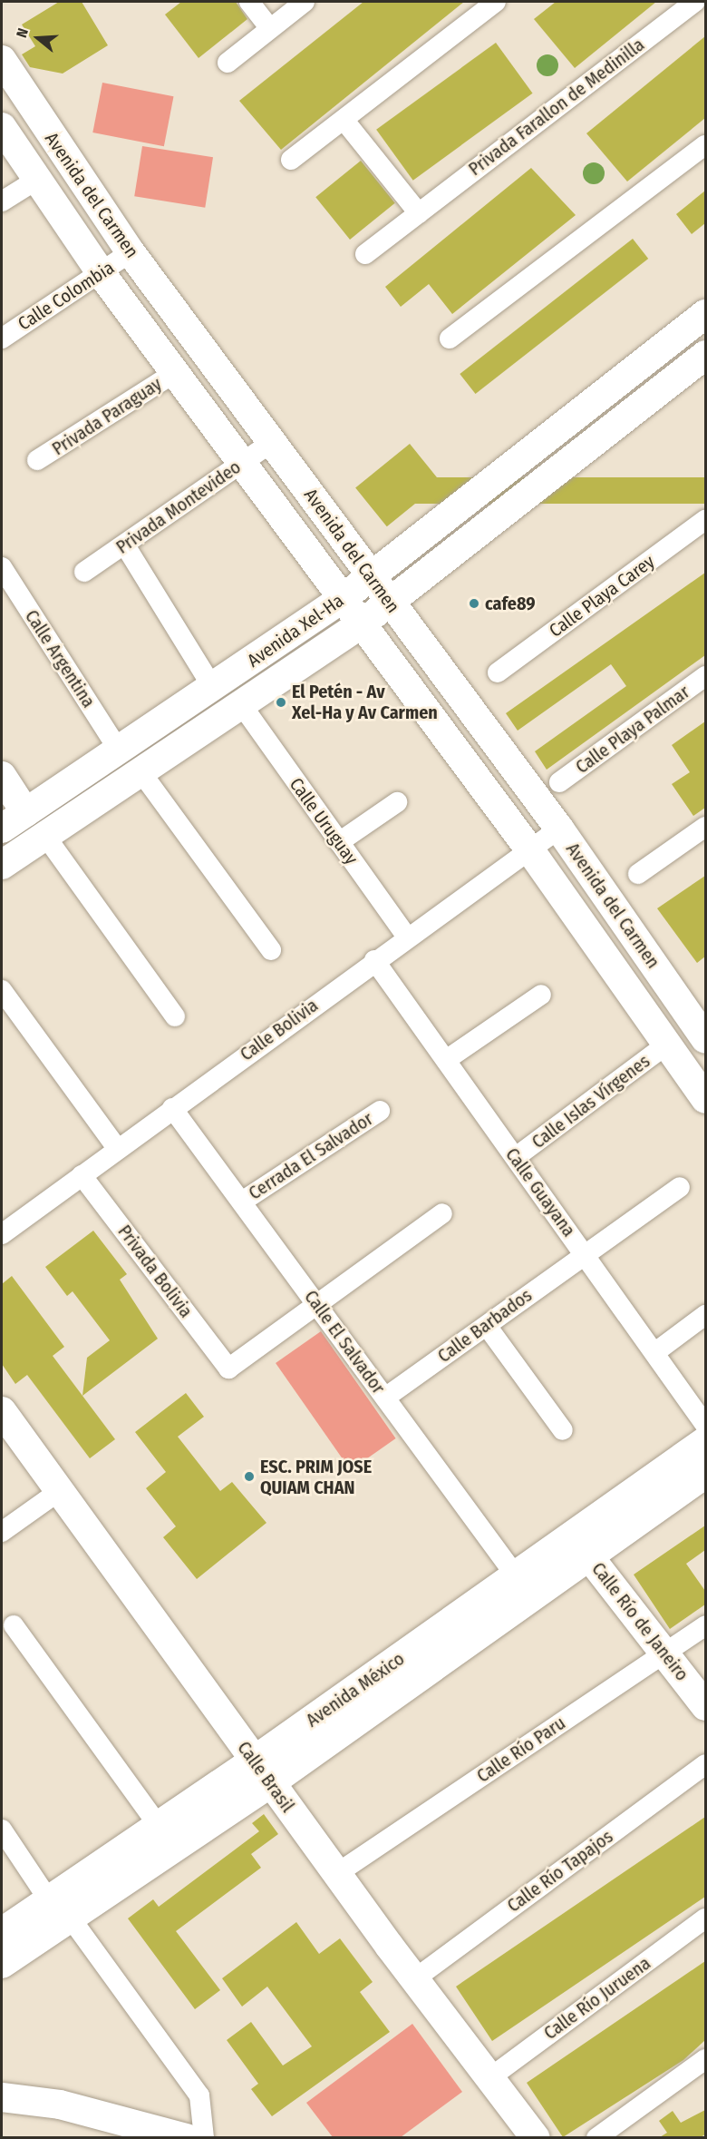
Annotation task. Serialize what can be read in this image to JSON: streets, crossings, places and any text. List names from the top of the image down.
{
  "streets": {
    "street": [
      "Privada Farallon de Medinilla",
      "Avenida del Carmen",
      "Calle Colombia",
      "Privada Paraguay",
      "Privada Montevideo",
      "Calle Playa Carey",
      "Avenida Xel-Ha",
      "Calle Argentina",
      "Calle Playa Palmar",
      "Calle Uruguay",
      "Calle Bolivia",
      "Calle Islas Vírgenes",
      "Cerrada El Salvador",
      "Calle Guayana",
      "Privada Bolivia",
      "Calle Barbados",
      "Calle El Salvador",
      "Calle Río de Janeiro",
      "Avenida México",
      "Calle Río Paru",
      "Calle Brasil",
      "Calle Río Tapajos",
      "Calle Río Juruena"
    ]
  },
  "crossings": [
    ["Avenida del Carmen", "Calle Colombia"],
    ["Avenida del Carmen", "Privada Paraguay"],
    ["Avenida del Carmen", "Privada Montevideo"],
    ["Avenida del Carmen", "Avenida Xel-Ha"],
    ["Avenida del Carmen", "Calle Bolivia"],
    ["Avenida del Carmen", "Calle Islas Vírgenes"],
    ["Avenida Xel-Ha", "Calle Argentina"],
    ["Avenida Xel-Ha", "Calle Uruguay"],
    ["Calle Uruguay", "Calle Bolivia"],
    ["Calle Bolivia", "Calle Guayana"],
    ["Calle Bolivia", "Privada Bolivia"],
    ["Calle Bolivia", "Calle El Salvador"],
    ["Calle Islas Vírgenes", "Calle Guayana"],
    ["Cerrada El Salvador", "Calle El Salvador"],
    ["Calle Guayana", "Calle Barbados"],
    ["Privada Bolivia", "Calle El Salvador"],
    ["Calle Barbados", "Calle El Salvador"],
    ["Calle El Salvador", "Avenida México"],
    ["Calle Río de Janeiro", "Avenida México"],
    ["Calle Río de Janeiro", "Calle Río Paru"],
    ["Avenida México", "Calle Brasil"],
    ["Calle Río Paru", "Calle Brasil"],
    ["Calle Brasil", "Calle Río Tapajos"],
    ["Calle Brasil", "Calle Río Juruena"]
  ],
  "places": ["cafe89", "El Petén - Av Xel-Ha y Av Carmen", "ESC. PRIM JOSE QUIAM CHAN"],
  "north": "left"
}
